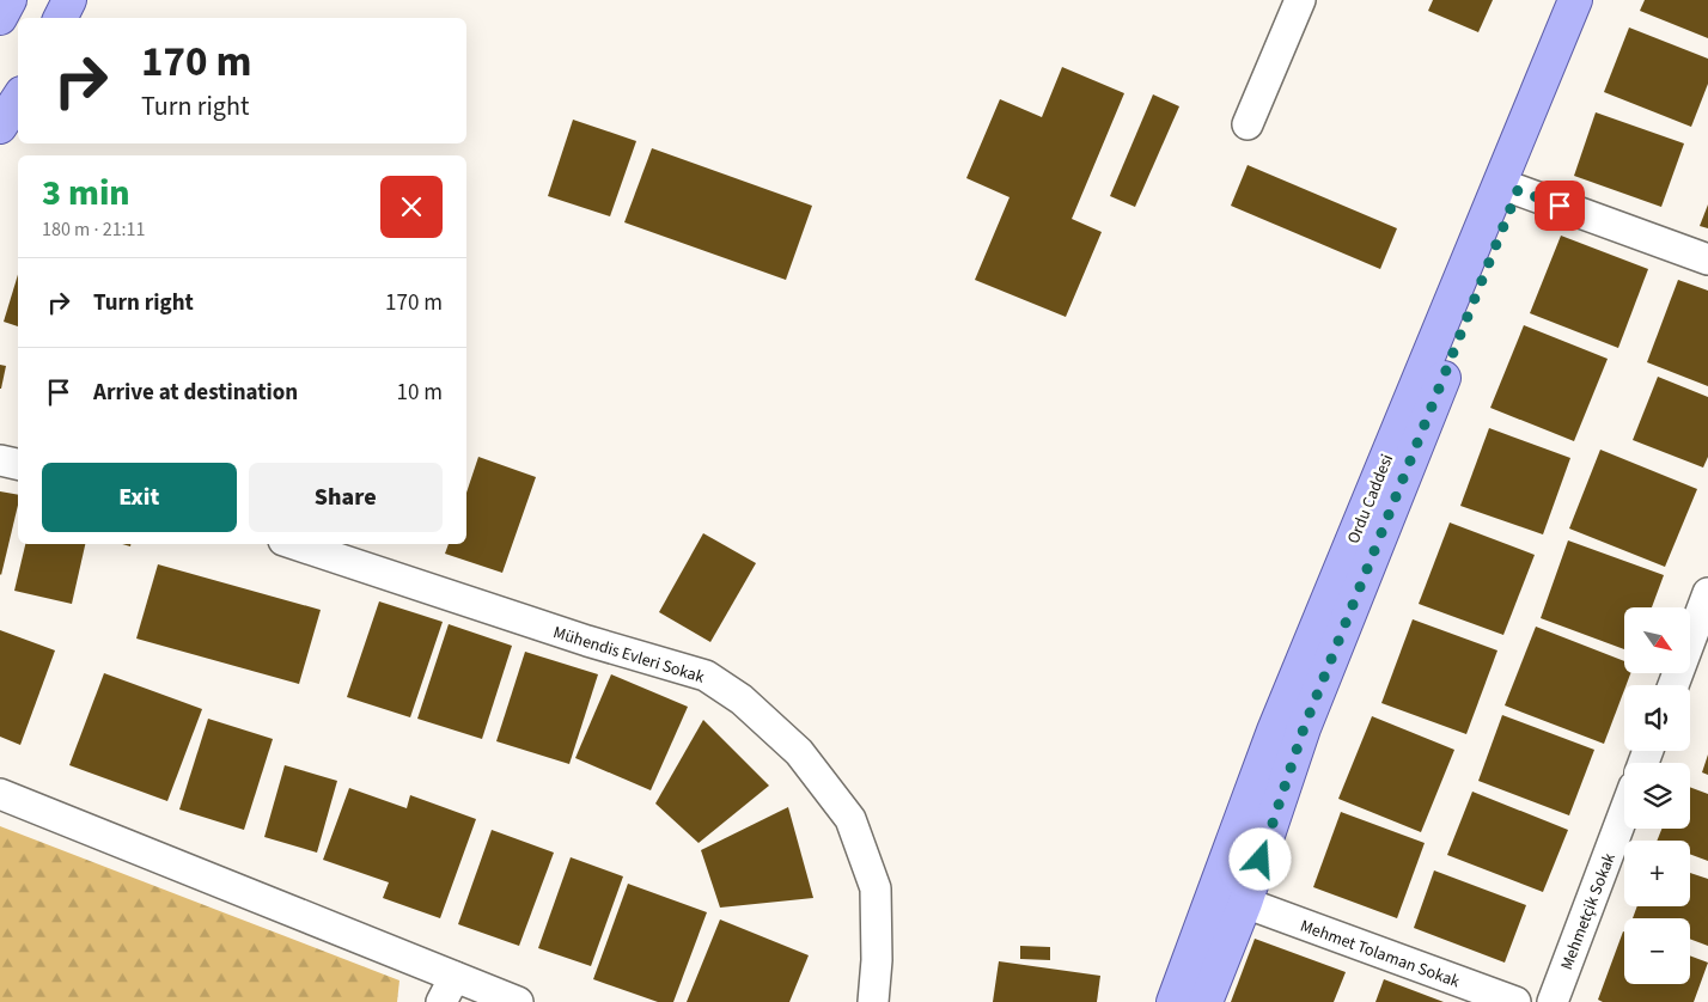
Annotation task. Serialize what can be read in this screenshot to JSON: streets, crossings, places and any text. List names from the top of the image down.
{
  "streets": {
    "main road": ["Ordu Caddesi"],
    "street": ["Mühendis Evleri Sokak", "Mehmetçik Sokak", "Mehmet Tolaman Sokak"]
  },
  "crossings": [
    ["Ordu Caddesi", "Mehmet Tolaman Sokak"]
  ],
  "north": "bottom right",
  "page": {
    "turn": ["170 m", "Turn right"],
    "heading": ["3 min", "180 m · 21:11"],
    "list": [
      {
        "name": "Turn right",
        "value": "170 m"
      },
      {
        "name": "Arrive at destination",
        "value": "10 m"
      }
    ],
    "buttons": ["Exit", "Share"],
    "map_buttons": ["+", "−"]
  }
}
